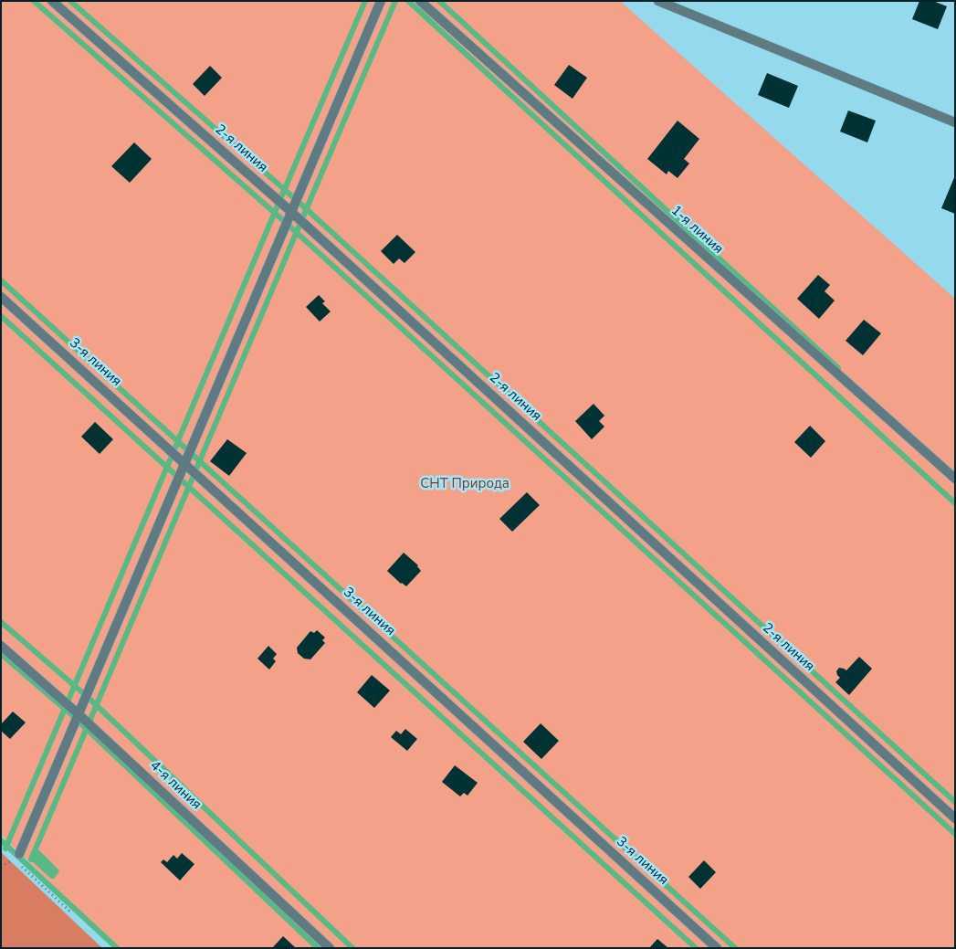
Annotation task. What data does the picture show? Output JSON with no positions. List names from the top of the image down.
{
  "streets": {
    "street": [
      "2-я линия",
      "1-я линия",
      "3-я линия",
      "4-я линия"
    ]
  },
  "parks": ["СНТ Природа"]
}
